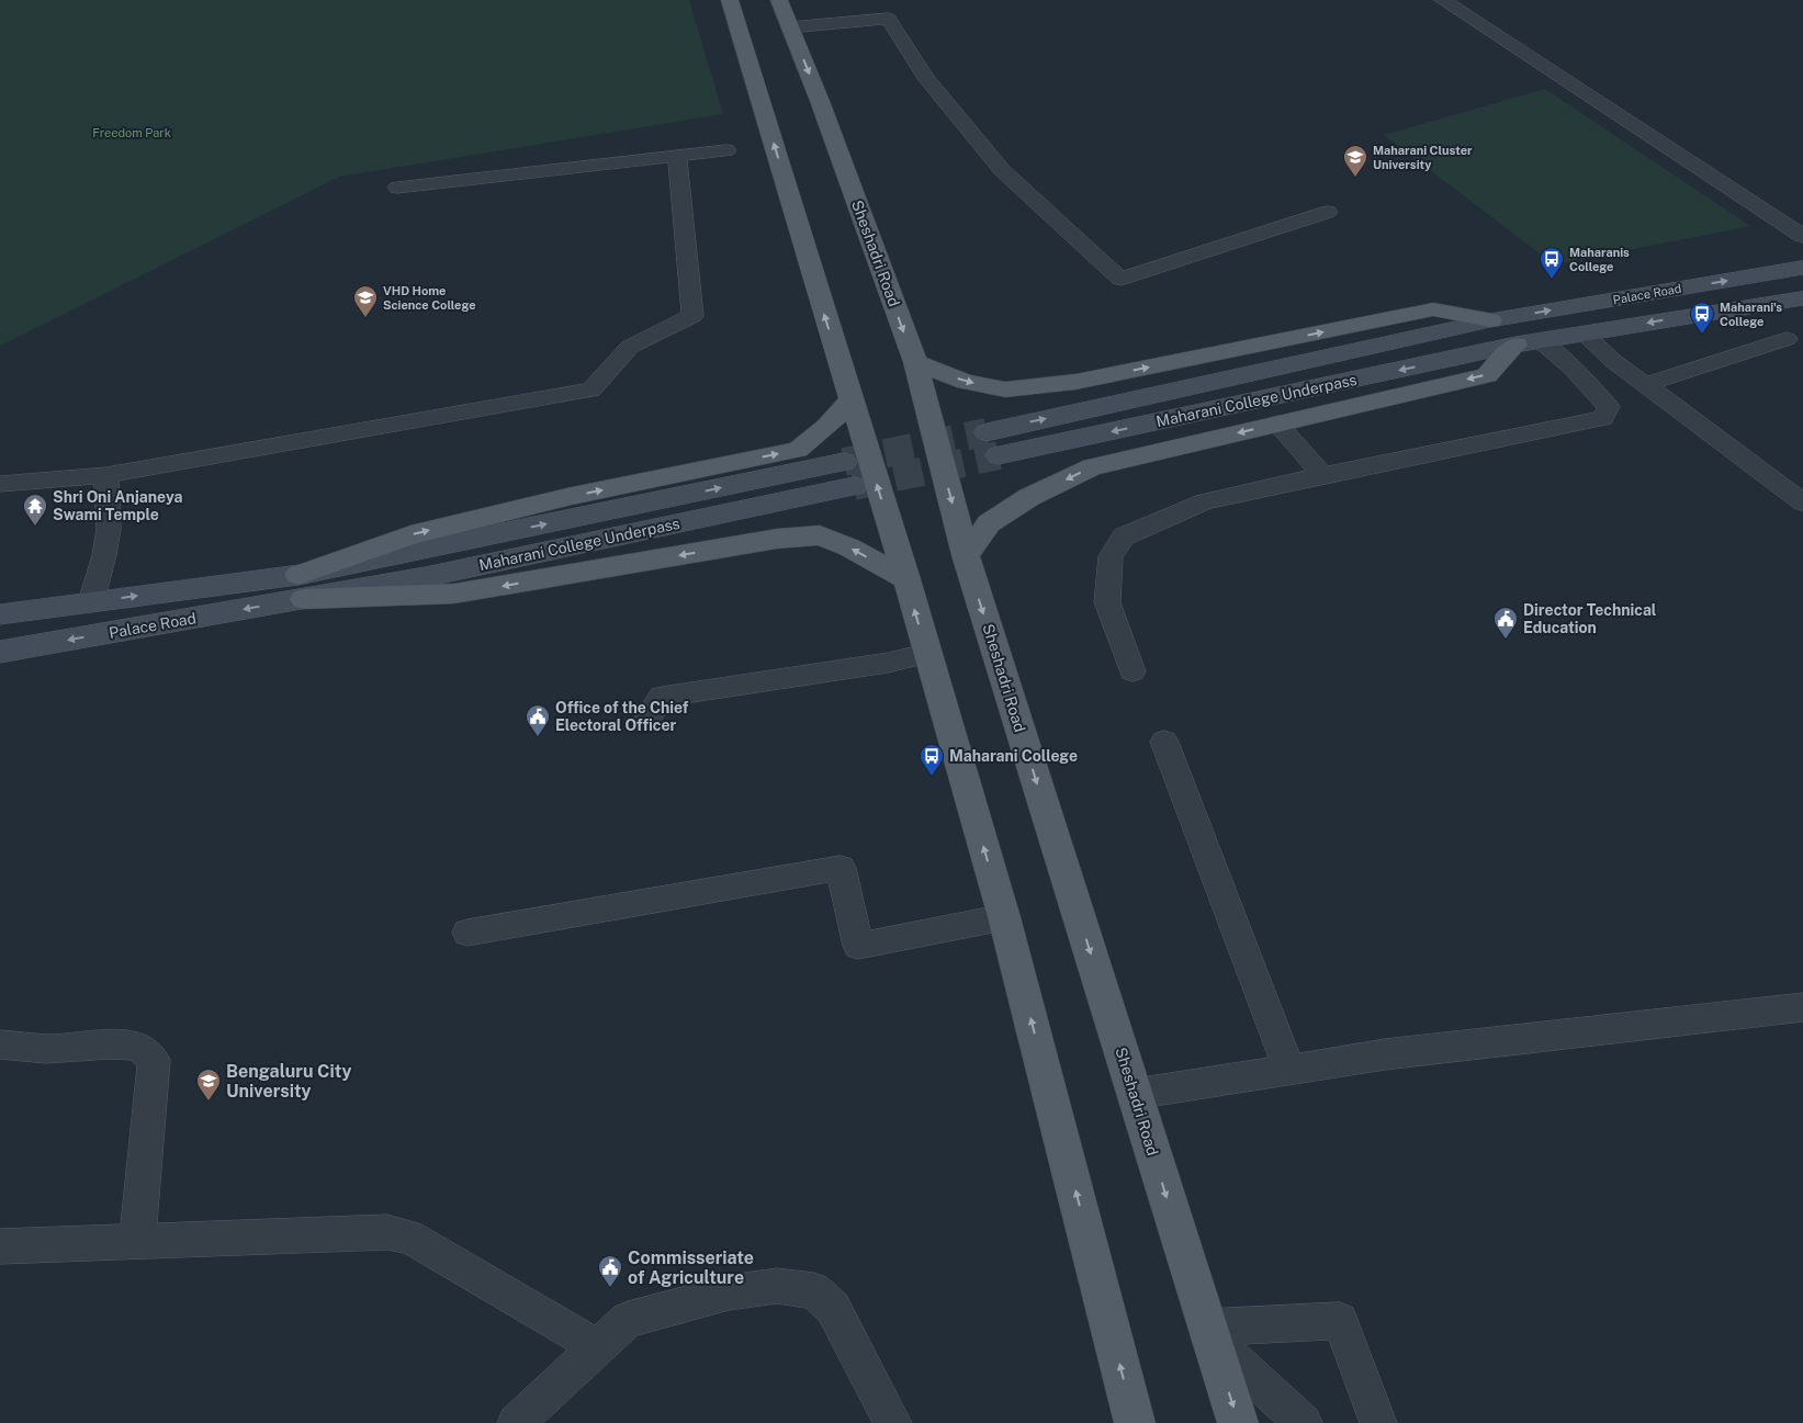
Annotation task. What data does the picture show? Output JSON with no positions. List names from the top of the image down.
{
  "streets": {
    "main road": ["Sheshadri Road", "Palace Road", "Maharani College Underpass"]
  },
  "crossings": [
    ["Palace Road", "Maharani College Underpass"]
  ],
  "parks": ["Freedom Park"],
  "places": {
    "school or university": ["Maharani Cluster University", "VHD Home Science College", "Bengaluru City University"],
    "bus stop": ["Maharanis College", "Maharani's College", "Maharani College"],
    "temple": ["Shri Oni Anjaneya Swami Temple"],
    "public building": ["Director Technical Education", "Office of the Chief Electoral Officer", "Commisseriate of Agriculture"]
  }
}
